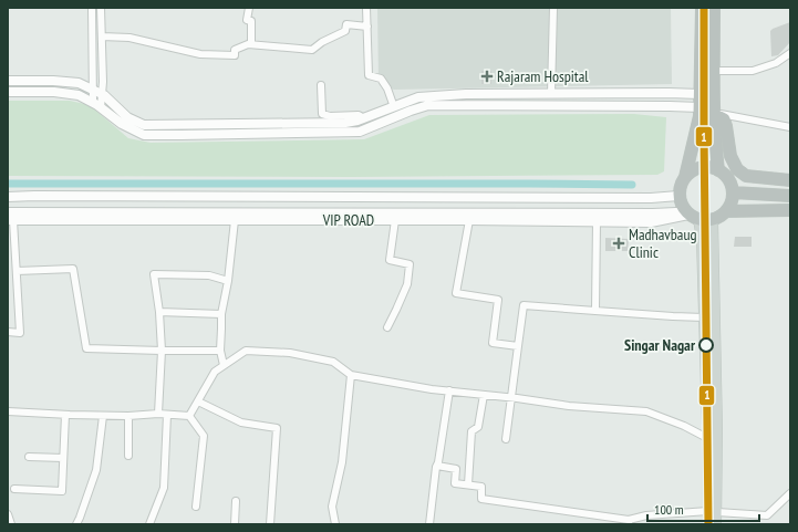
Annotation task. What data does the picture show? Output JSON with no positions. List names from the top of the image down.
{
  "streets": {
    "street": ["VIP ROAD"]
  },
  "places": {
    "health": ["Rajaram Hospital", "Madhavbaug Clinic"],
    "other": ["Singar Nagar"]
  },
  "lines": ["transit line 1"],
  "scale_bar": "100 m"
}
